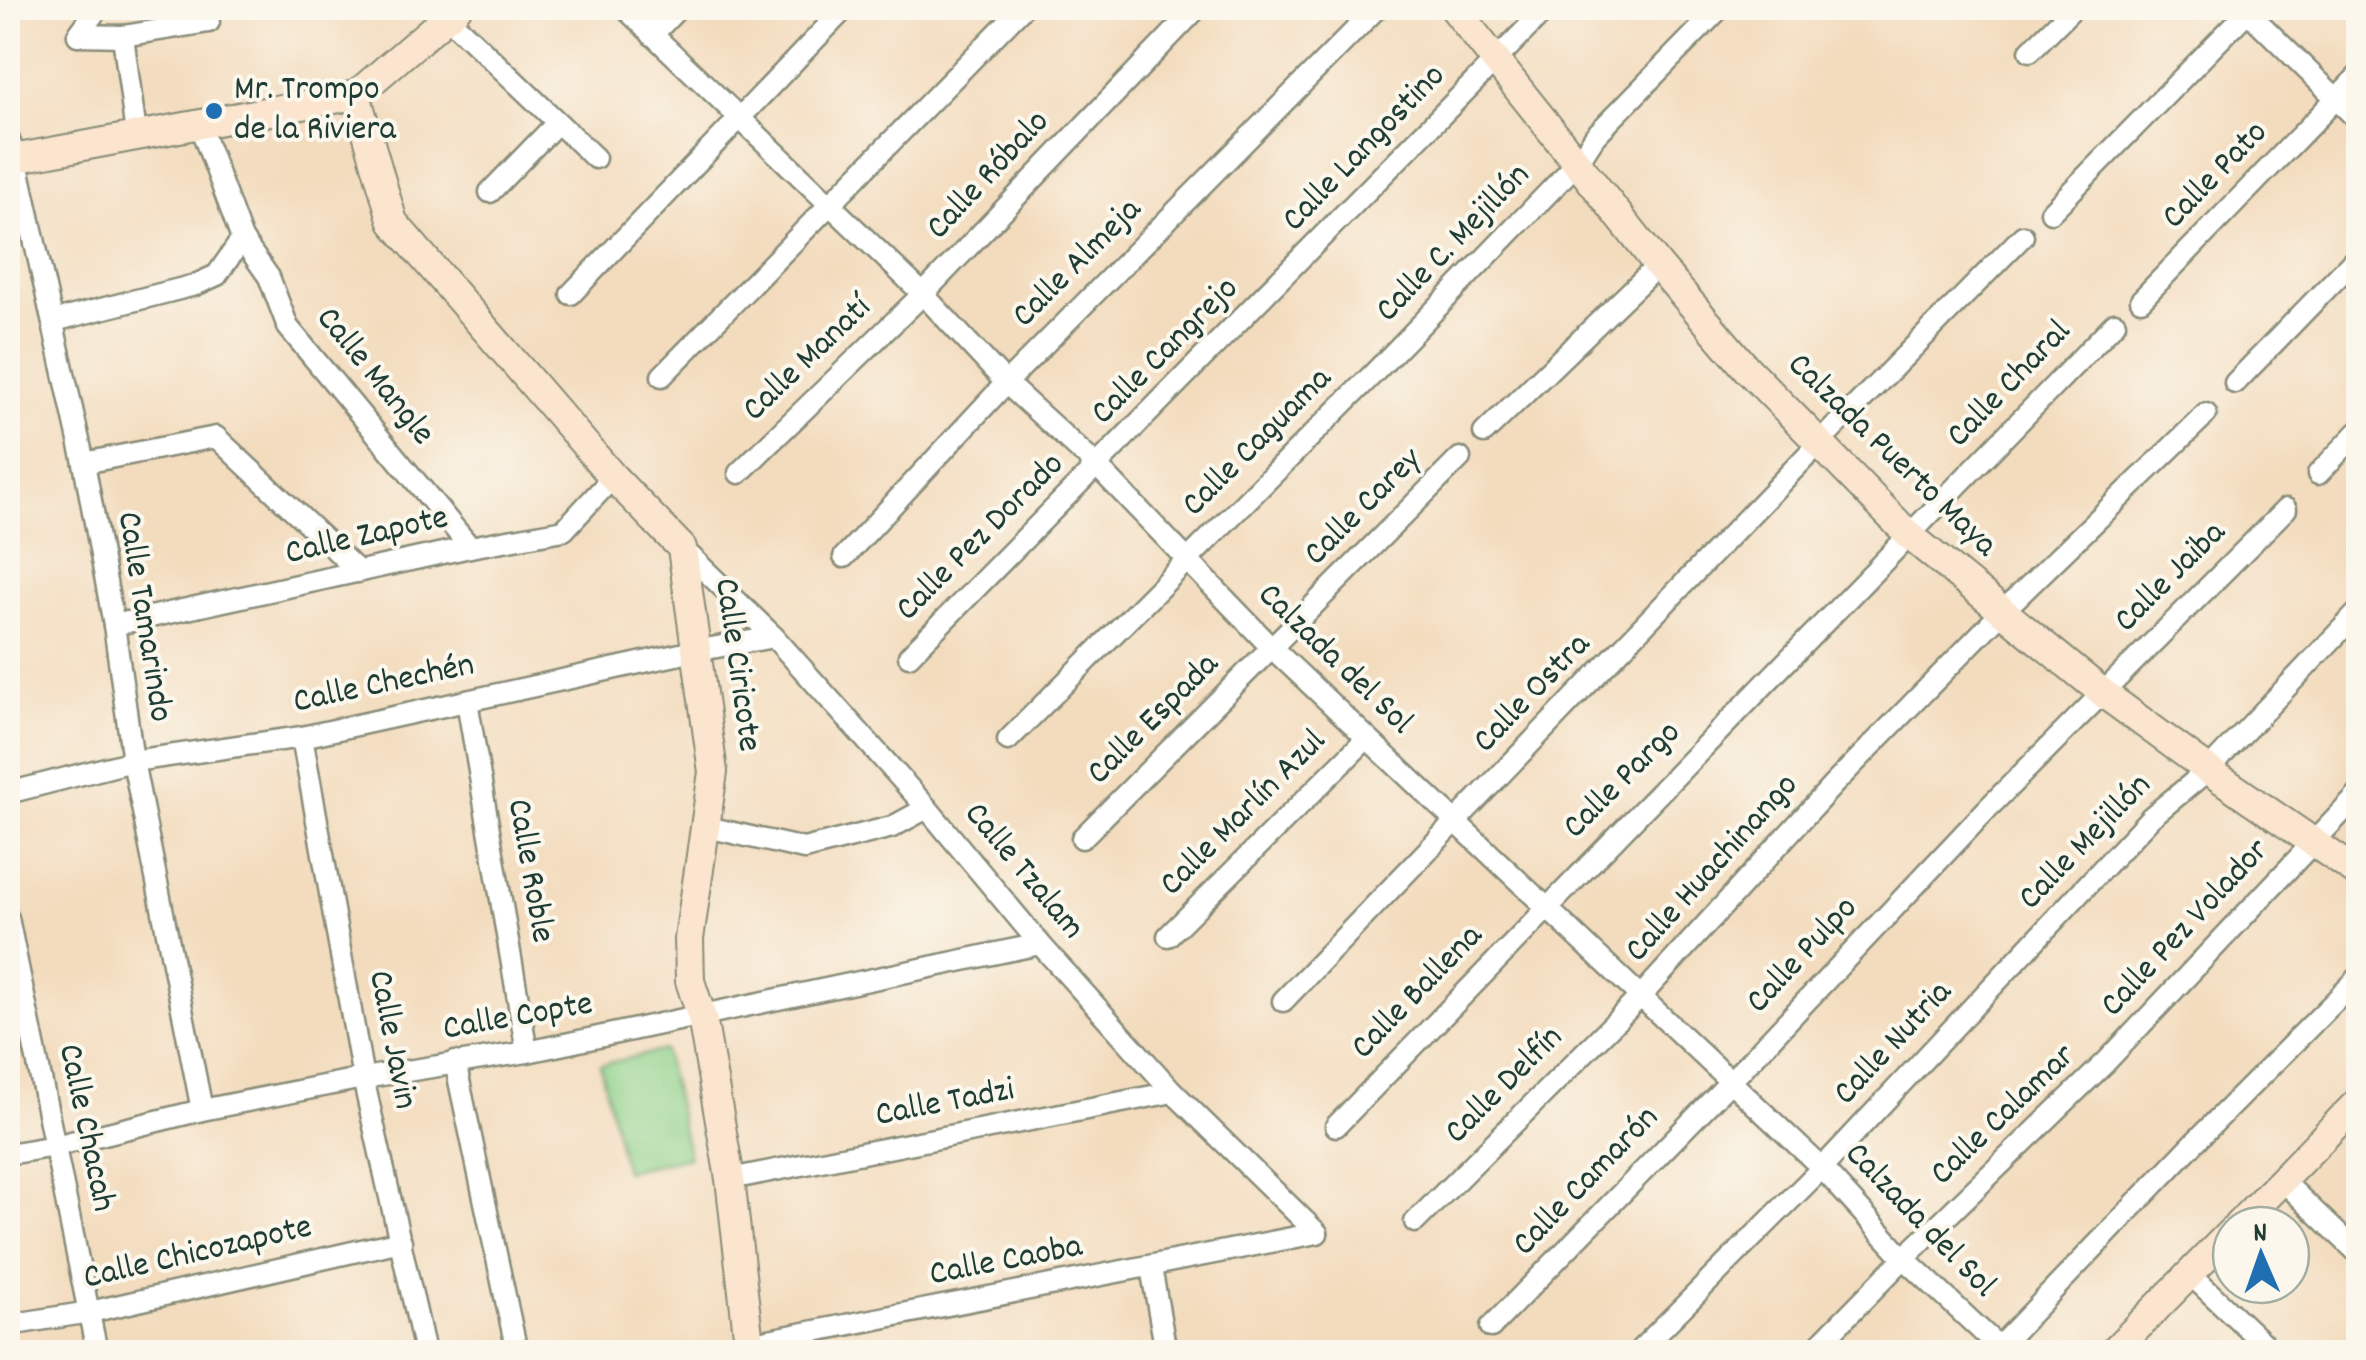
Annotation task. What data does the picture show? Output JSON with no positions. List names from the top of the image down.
{
  "streets": {
    "street": [
      "Calle Langostino",
      "Calle Róbalo",
      "Calle Pato",
      "Calle C. Mejillón",
      "Calle Almeja",
      "Calle Cangrejo",
      "Calle Manatí",
      "Calle Mangle",
      "Calle Charal",
      "Calle Caguama",
      "Calzada Puerto Maya",
      "Calle Carey",
      "Calle Zapote",
      "Calle Pez Dorado",
      "Calle Jaiba",
      "Calle Tamarindo",
      "Calzada del Sol",
      "Calle Ciricote",
      "Calle Chechén",
      "Calle Ostra",
      "Calle Espada",
      "Calle Pargo",
      "Calle Marlín Azul",
      "Calle Mejillón",
      "Calle Huachinango",
      "Calle Roble",
      "Calle Tzalam",
      "Calle Pez Volador",
      "Calle Pulpo",
      "Calle Ballena",
      "Calle Copte",
      "Calle Javin",
      "Calle Nutria",
      "Calle Delfín",
      "Calle Tadzi",
      "Calle Calamar",
      "Calle Chacah",
      "Calle Camarón",
      "Calle Chicozapote",
      "Calle Caoba"
    ]
  },
  "crossings": [
    ["Calle Langostino", "Calle Cangrejo"],
    ["Calle Langostino", "Calzada Puerto Maya"],
    ["Calle Róbalo", "Calle Manatí"],
    ["Calle Róbalo", "Calzada del Sol"],
    ["Calle C. Mejillón", "Calle Caguama"],
    ["Calle C. Mejillón", "Calzada Puerto Maya"],
    ["Calle Almeja", "Calzada del Sol"],
    ["Calle Cangrejo", "Calle Pez Dorado"],
    ["Calle Cangrejo", "Calzada del Sol"],
    ["Calle Manatí", "Calzada del Sol"],
    ["Calle Mangle", "Calle Zapote"],
    ["Calle Charal", "Calzada Puerto Maya"],
    ["Calle Charal", "Calle Pargo"],
    ["Calle Caguama", "Calzada del Sol"],
    ["Calzada Puerto Maya", "Calle Jaiba"],
    ["Calzada Puerto Maya", "Calle Ostra"],
    ["Calzada Puerto Maya", "Calle Mejillón"],
    ["Calzada Puerto Maya", "Calle Huachinango"],
    ["Calzada Puerto Maya", "Calle Pez Volador"],
    ["Calle Carey", "Calzada del Sol"],
    ["Calle Carey", "Calle Espada"],
    ["Calle Zapote", "Calle Tamarindo"],
    ["Calle Zapote", "Calle Ciricote"],
    ["Calle Pez Dorado", "Calzada del Sol"],
    ["Calle Jaiba", "Calle Pulpo"],
    ["Calle Tamarindo", "Calle Chechén"],
    ["Calle Tamarindo", "Calle Copte"],
    ["Calzada del Sol", "Calle Ostra"],
    ["Calzada del Sol", "Calle Espada"],
    ["Calzada del Sol", "Calle Pargo"],
    ["Calzada del Sol", "Calle Marlín Azul"],
    ["Calzada del Sol", "Calle Huachinango"],
    ["Calzada del Sol", "Calle Pulpo"],
    ["Calzada del Sol", "Calle Ballena"],
    ["Calzada del Sol", "Calle Nutria"],
    ["Calzada del Sol", "Calle Delfín"],
    ["Calzada del Sol", "Calle Calamar"],
    ["Calzada del Sol", "Calle Camarón"],
    ["Calle Ciricote", "Calle Chechén"],
    ["Calle Ciricote", "Calle Tzalam"],
    ["Calle Ciricote", "Calle Copte"],
    ["Calle Ciricote", "Calle Tadzi"],
    ["Calle Ciricote", "Calle Caoba"],
    ["Calle Chechén", "Calle Roble"],
    ["Calle Chechén", "Calle Tzalam"],
    ["Calle Chechén", "Calle Javin"],
    ["Calle Pargo", "Calle Ballena"],
    ["Calle Mejillón", "Calle Nutria"],
    ["Calle Huachinango", "Calle Delfín"],
    ["Calle Roble", "Calle Copte"],
    ["Calle Tzalam", "Calle Copte"],
    ["Calle Tzalam", "Calle Tadzi"],
    ["Calle Tzalam", "Calle Caoba"],
    ["Calle Pez Volador", "Calle Calamar"],
    ["Calle Pulpo", "Calle Camarón"],
    ["Calle Copte", "Calle Javin"],
    ["Calle Copte", "Calle Chacah"],
    ["Calle Javin", "Calle Chicozapote"],
    ["Calle Chacah", "Calle Chicozapote"]
  ],
  "places": ["Mr. Trompo de la Riviera"],
  "north": "top"
}
